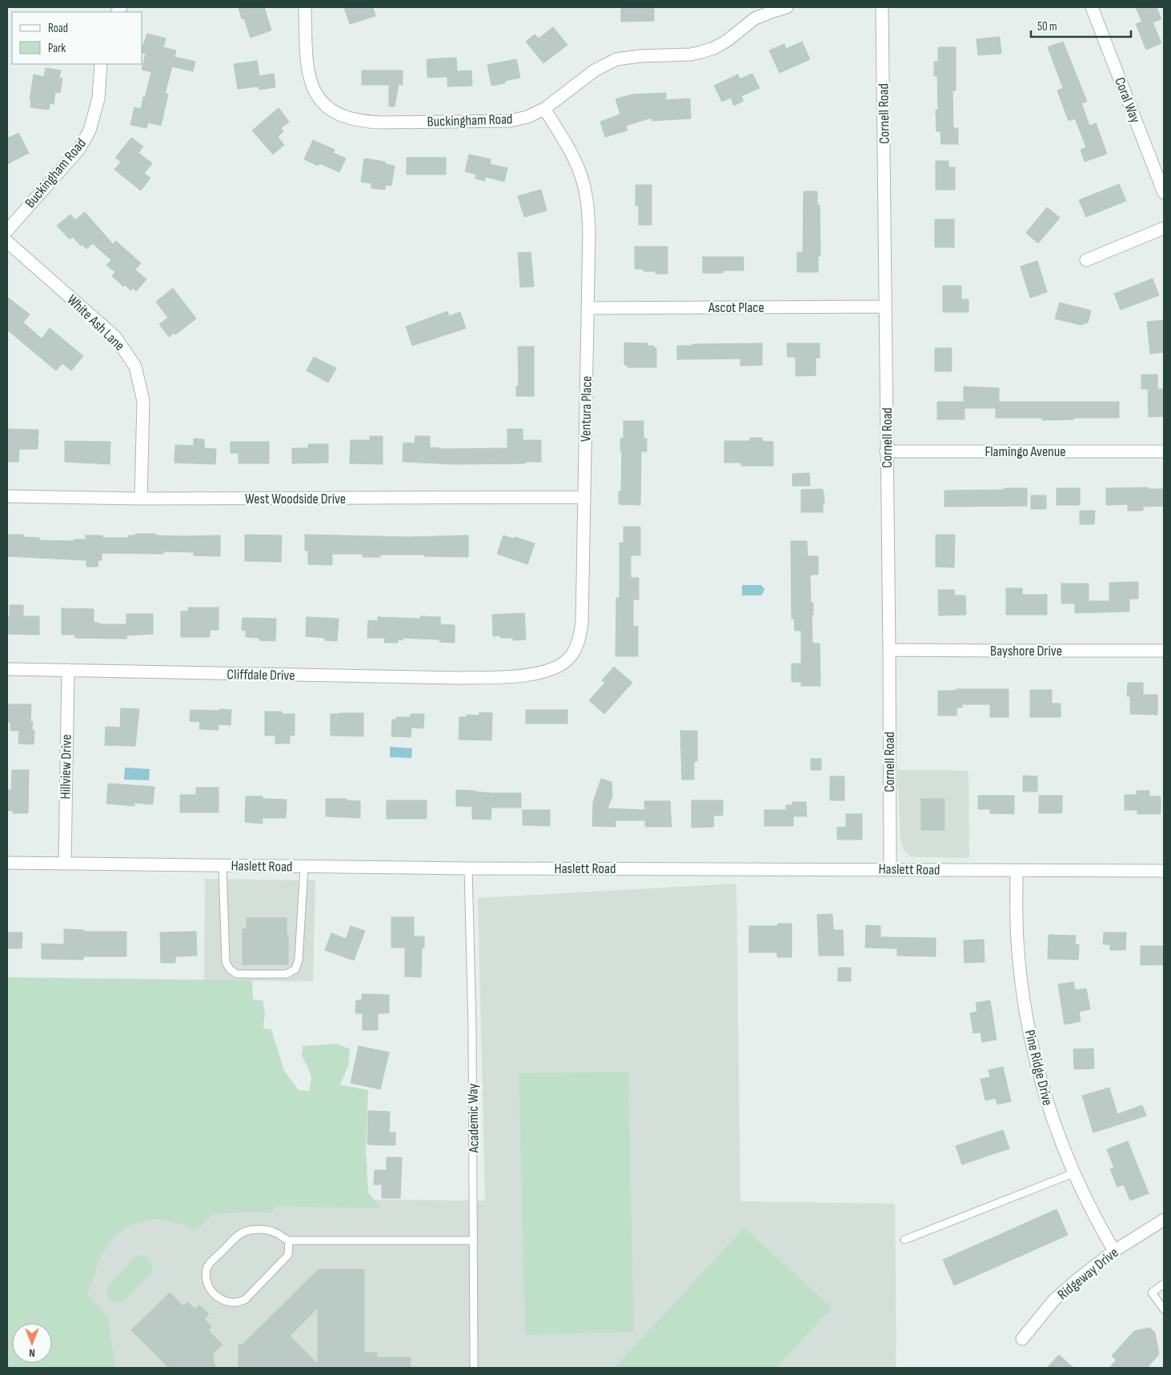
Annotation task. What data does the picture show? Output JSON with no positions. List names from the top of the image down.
{
  "streets": {
    "street": [
      "Coral Way",
      "Cornell Road",
      "Buckingham Road",
      "Ascot Place",
      "White Ash Lane",
      "Ventura Place",
      "Flamingo Avenue",
      "West Woodside Drive",
      "Bayshore Drive",
      "Cliffdale Drive",
      "Hillview Drive",
      "Haslett Road",
      "Pine Ridge Drive",
      "Ridgeway Drive"
    ],
    "lane": ["Academic Way"]
  },
  "crossings": [
    ["Cornell Road", "Ascot Place"],
    ["Cornell Road", "Flamingo Avenue"],
    ["Cornell Road", "Bayshore Drive"],
    ["Cornell Road", "Haslett Road"],
    ["Buckingham Road", "Ventura Place"],
    ["Ascot Place", "Ventura Place"],
    ["White Ash Lane", "West Woodside Drive"],
    ["Ventura Place", "West Woodside Drive"],
    ["Ventura Place", "Cliffdale Drive"],
    ["Cliffdale Drive", "Hillview Drive"],
    ["Hillview Drive", "Haslett Road"],
    ["Haslett Road", "Pine Ridge Drive"],
    ["Haslett Road", "Academic Way"],
    ["Pine Ridge Drive", "Ridgeway Drive"]
  ],
  "legend": ["Road", "Park"],
  "scale_bar": "50 m",
  "north": "bottom"
}
